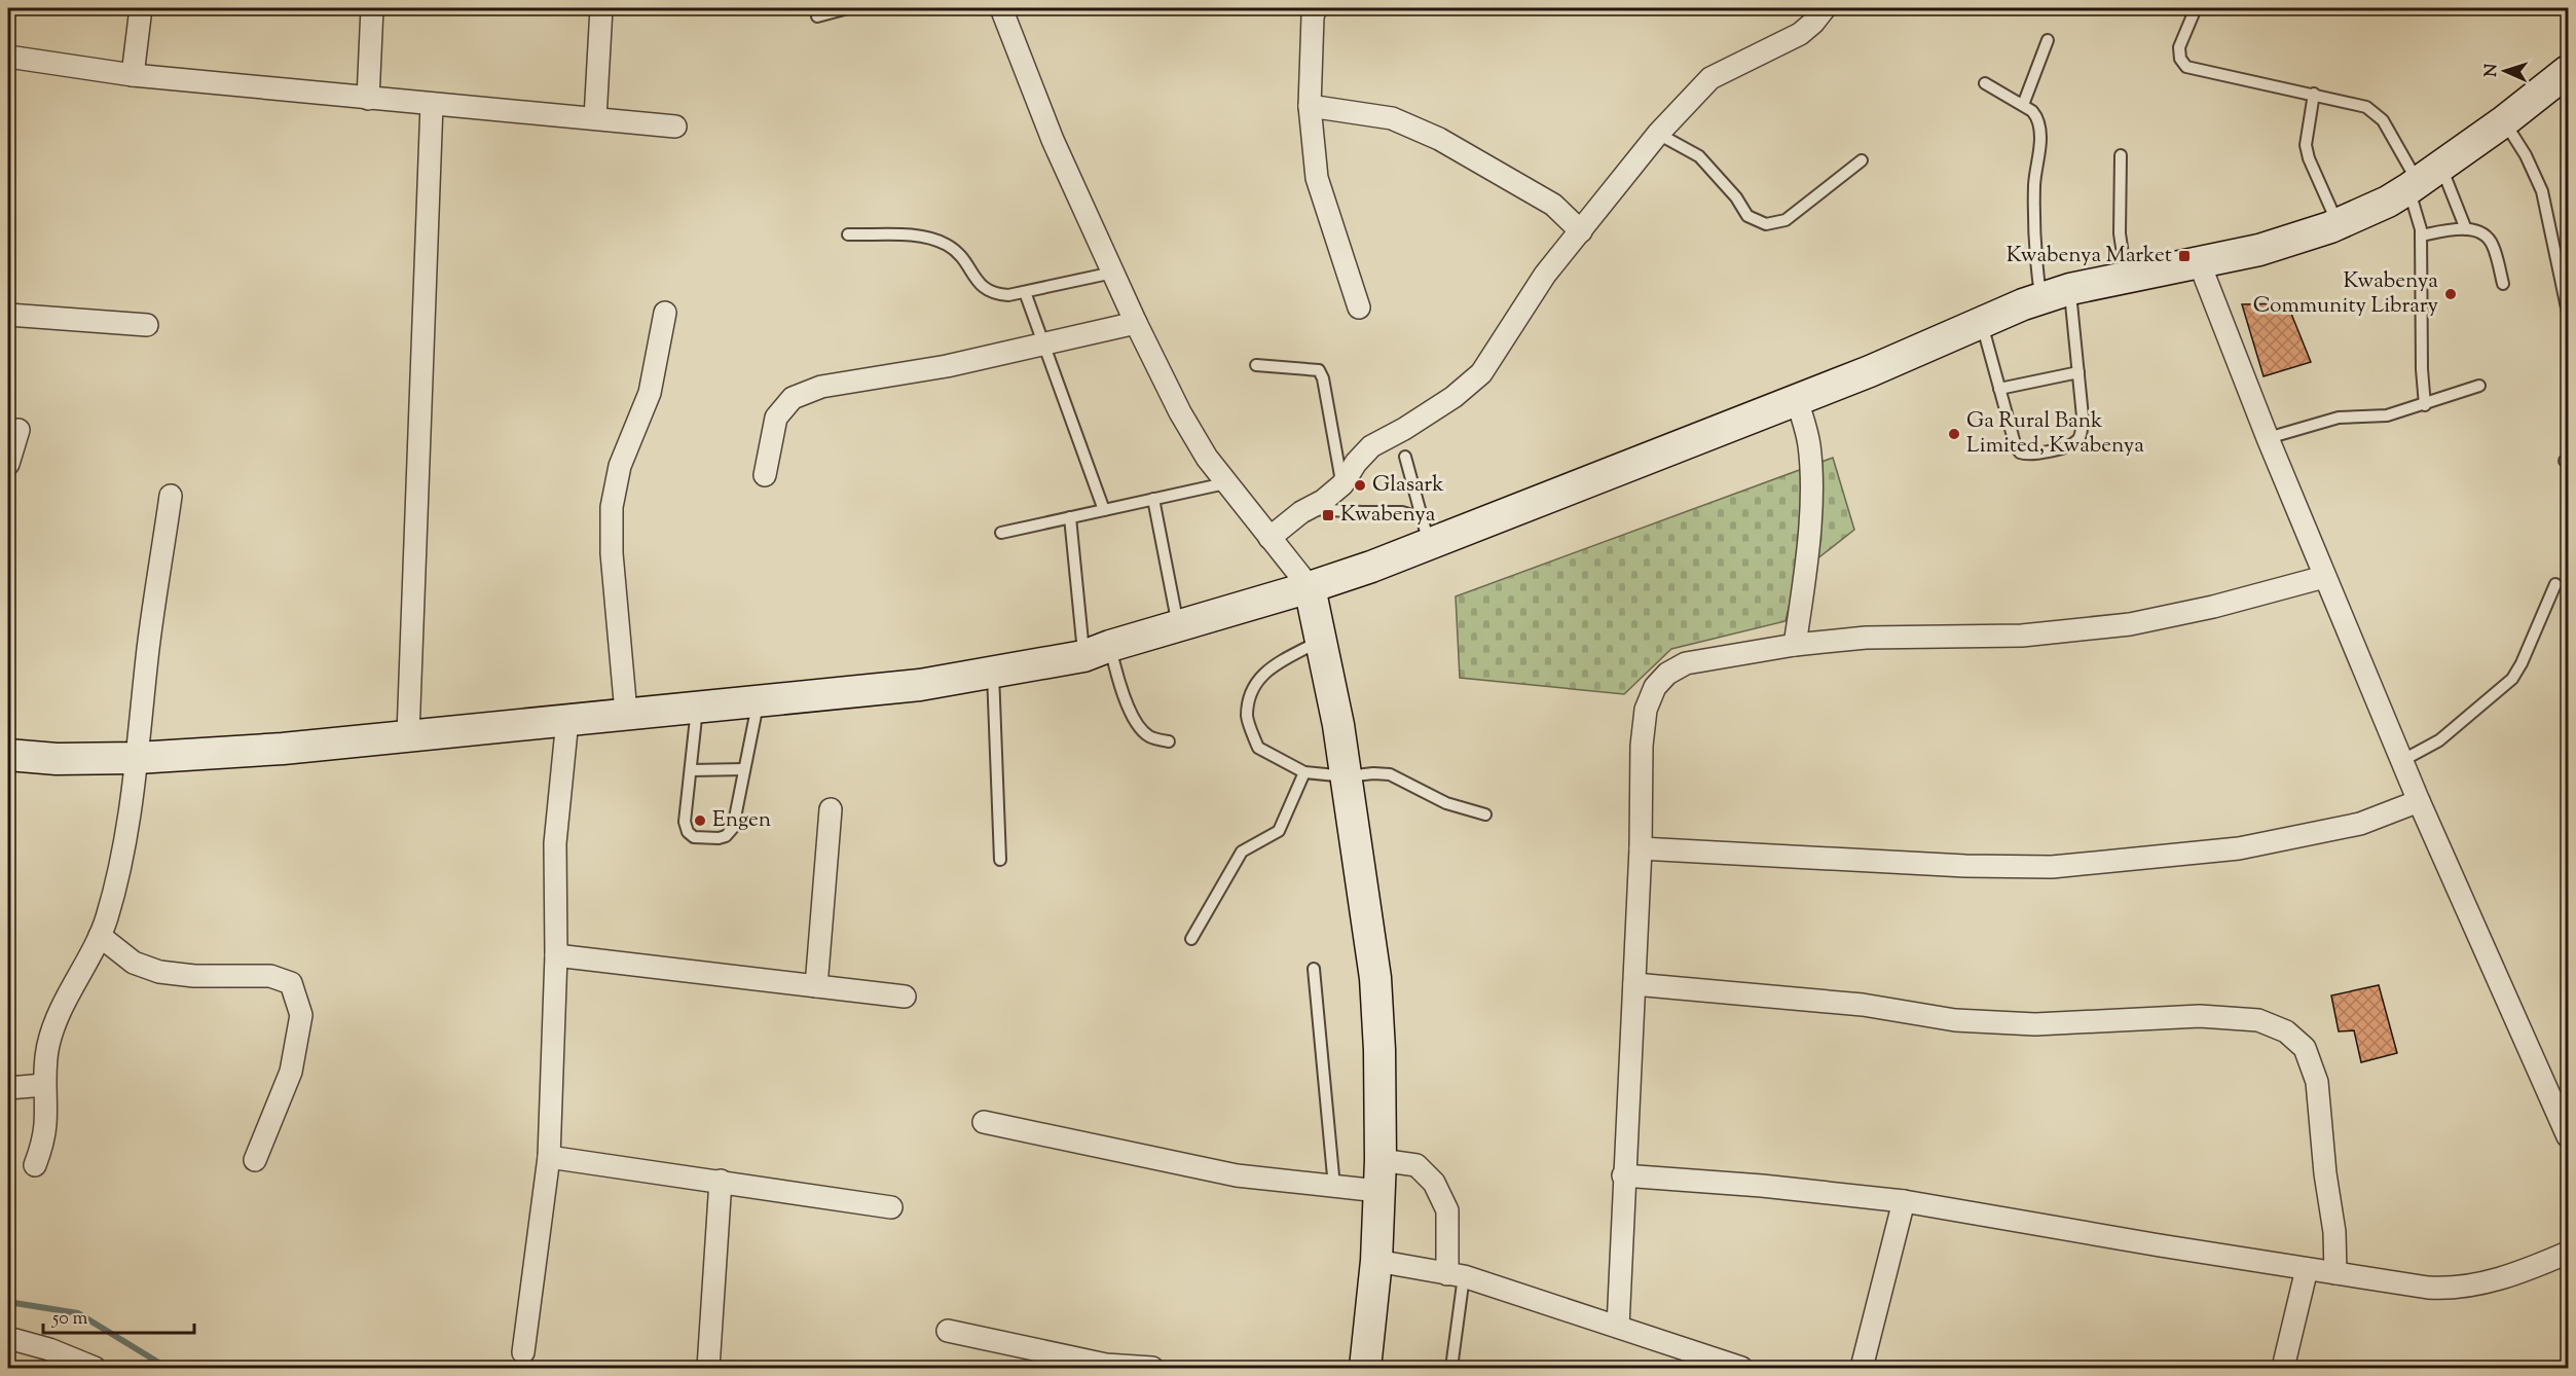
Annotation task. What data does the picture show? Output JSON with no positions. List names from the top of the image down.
{
  "places": {
    "transit": ["Kwabenya Market", "Kwabenya"],
    "other": [
      "Kwabenya Community Library",
      "Ga Rural Bank Limited, Kwabenya",
      "Glasark",
      "Engen"
    ]
  },
  "scale_bar": "50 m",
  "north": "left"
}
